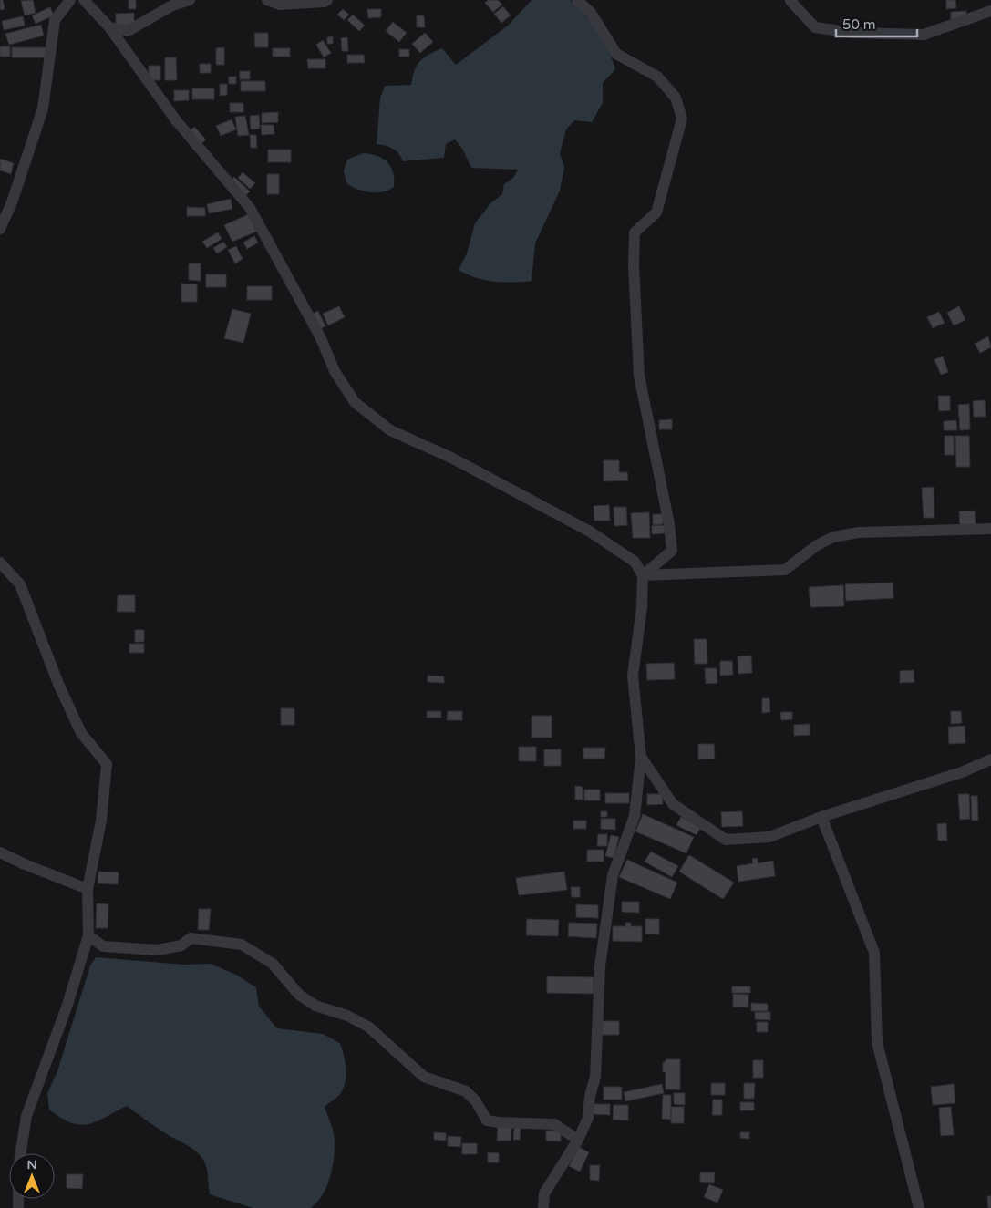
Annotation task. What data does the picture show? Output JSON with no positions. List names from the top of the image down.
{
  "scale_bar": "50 m",
  "north": "top"
}
